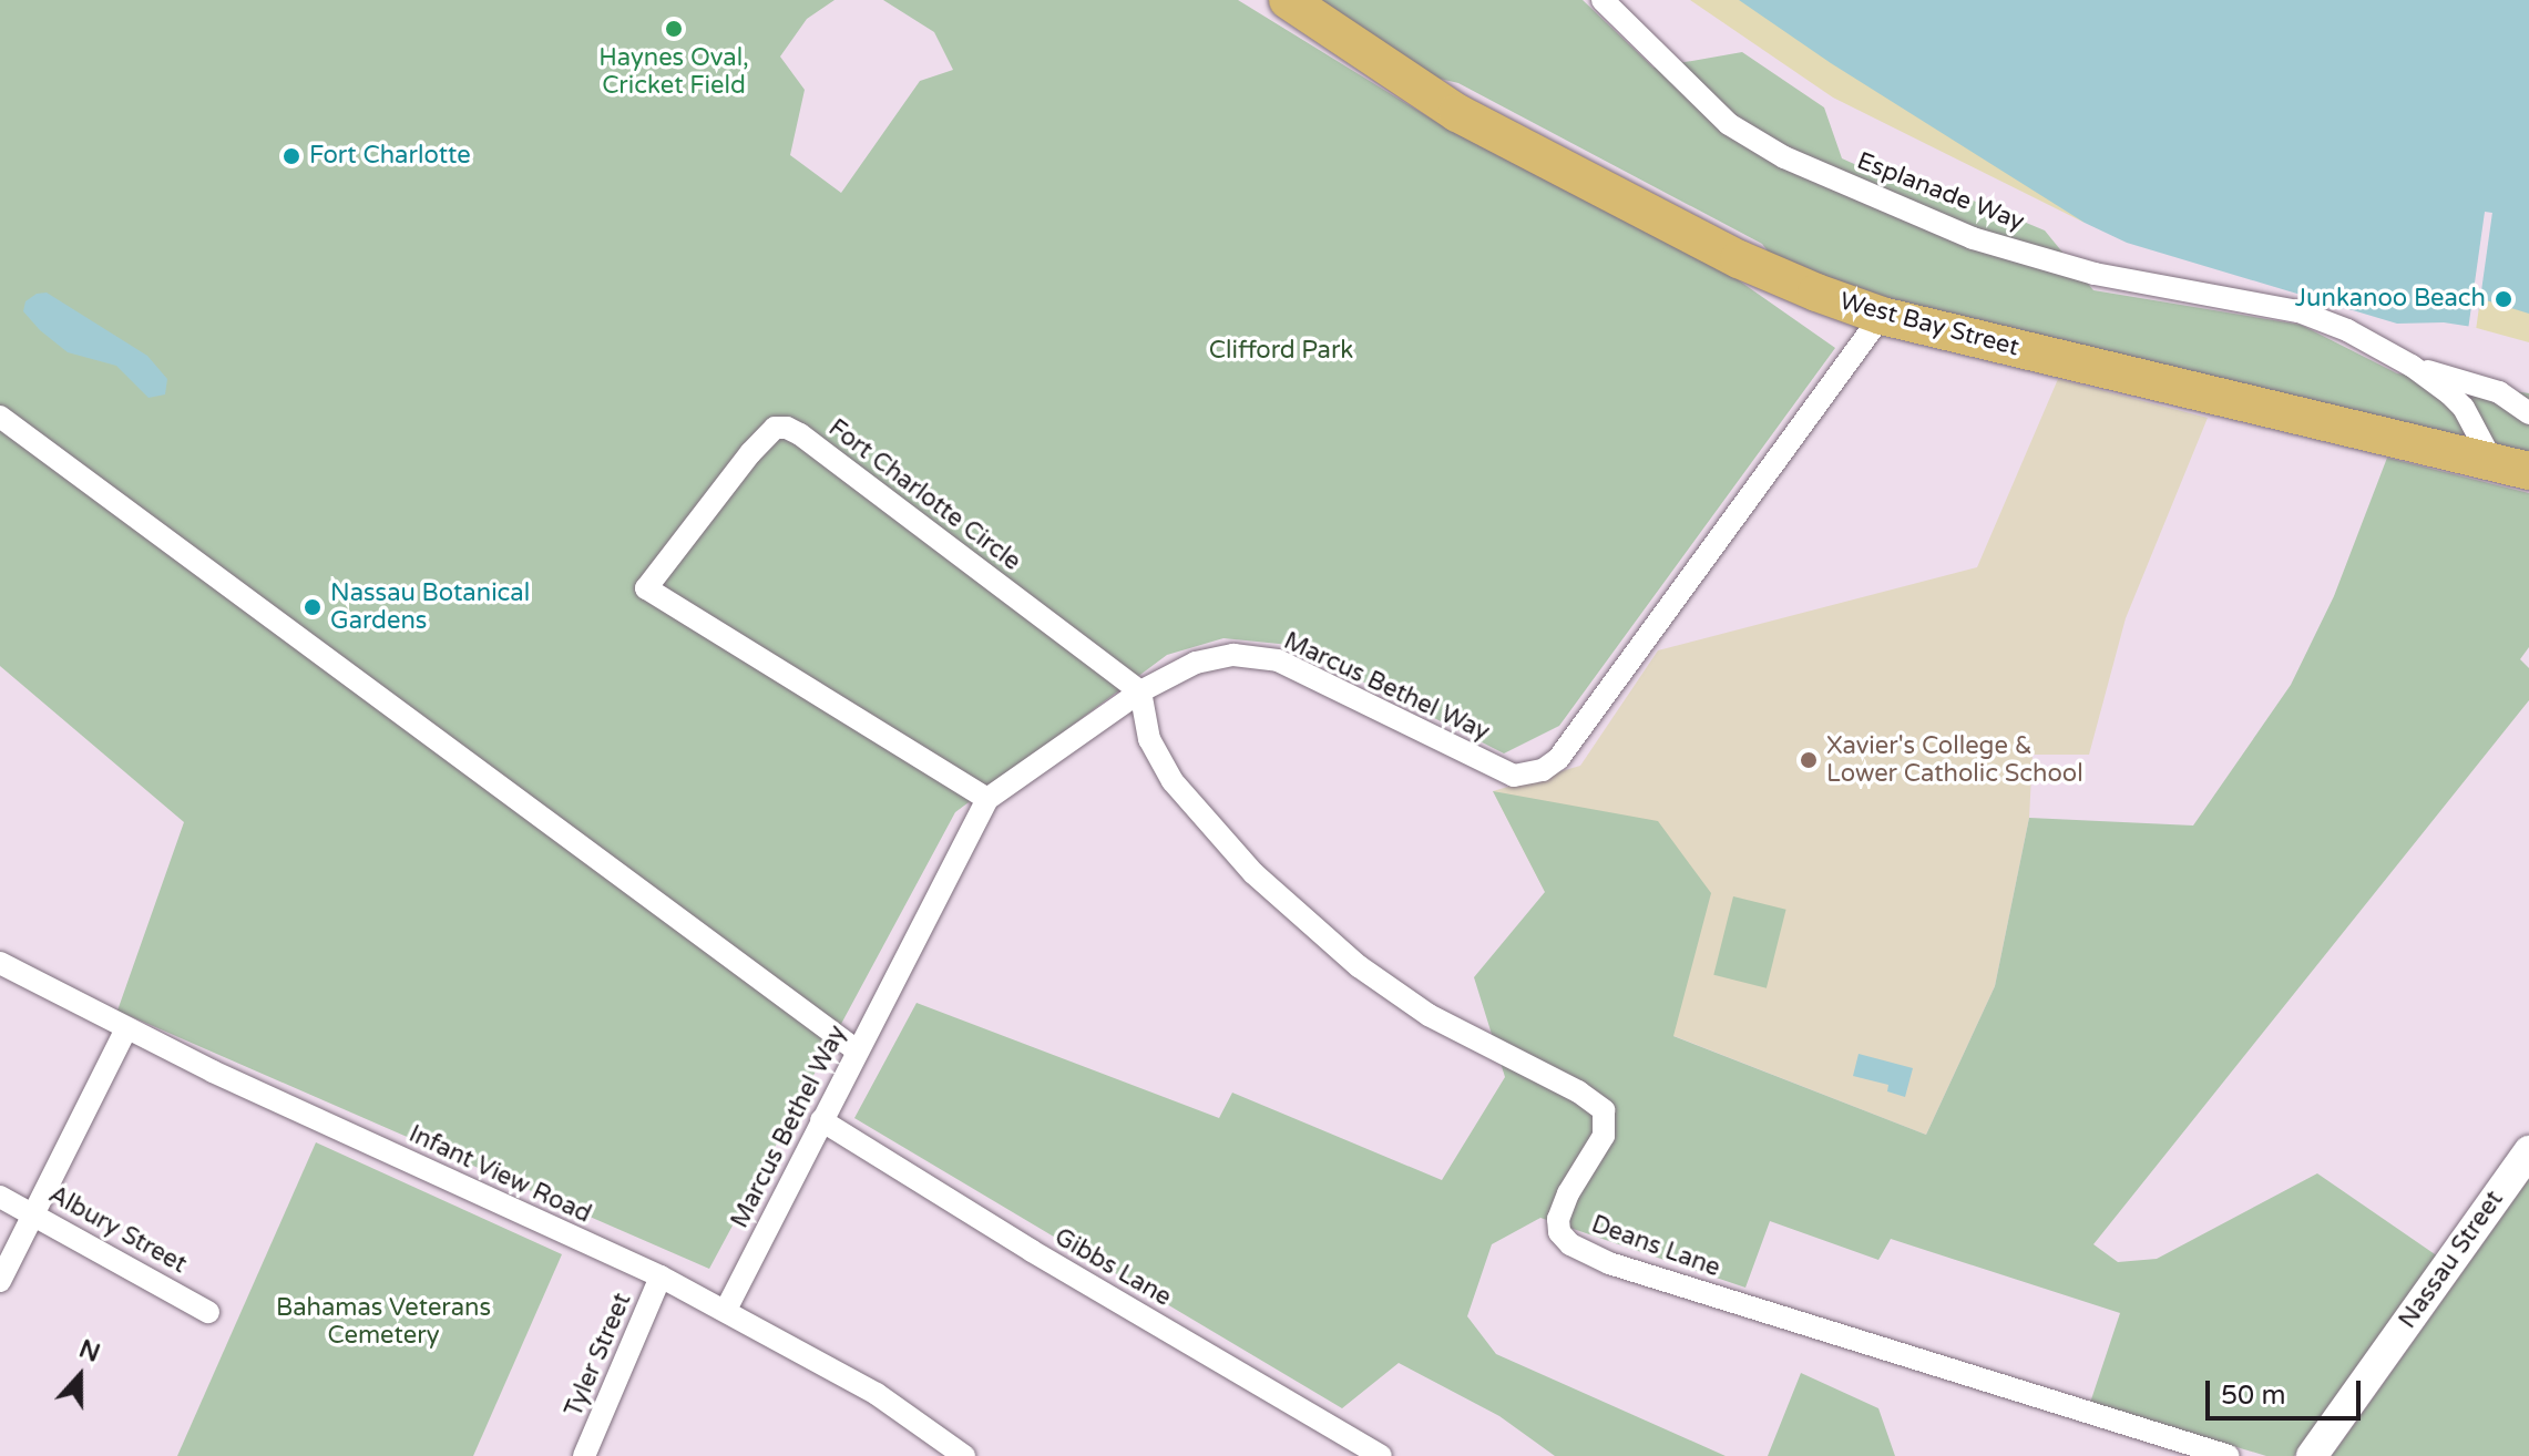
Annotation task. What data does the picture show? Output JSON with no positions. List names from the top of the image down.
{
  "streets": {
    "highway": ["West Bay Street"],
    "main road": ["Nassau Street"],
    "street": [
      "Esplanade Way",
      "Fort Charlotte Circle",
      "Marcus Bethel Way",
      "Infant View Road",
      "Albury Street",
      "Deans Lane",
      "Gibbs Lane",
      "Tyler Street"
    ]
  },
  "crossings": [
    ["Esplanade Way", "West Bay Street"],
    ["West Bay Street", "Marcus Bethel Way"],
    ["Fort Charlotte Circle", "Marcus Bethel Way"],
    ["Fort Charlotte Circle", "Deans Lane"],
    ["Marcus Bethel Way", "Infant View Road"],
    ["Marcus Bethel Way", "Deans Lane"],
    ["Marcus Bethel Way", "Gibbs Lane"],
    ["Infant View Road", "Tyler Street"]
  ],
  "parks": ["Clifford Park", "Bahamas Veterans Cemetery"],
  "places": [
    "Haynes Oval, Cricket Field",
    "Fort Charlotte",
    "Junkanoo Beach",
    "Nassau Botanical Gardens",
    "Xavier's College & Lower Catholic School"
  ],
  "scale_bar": "50 m",
  "north": "top"
}
